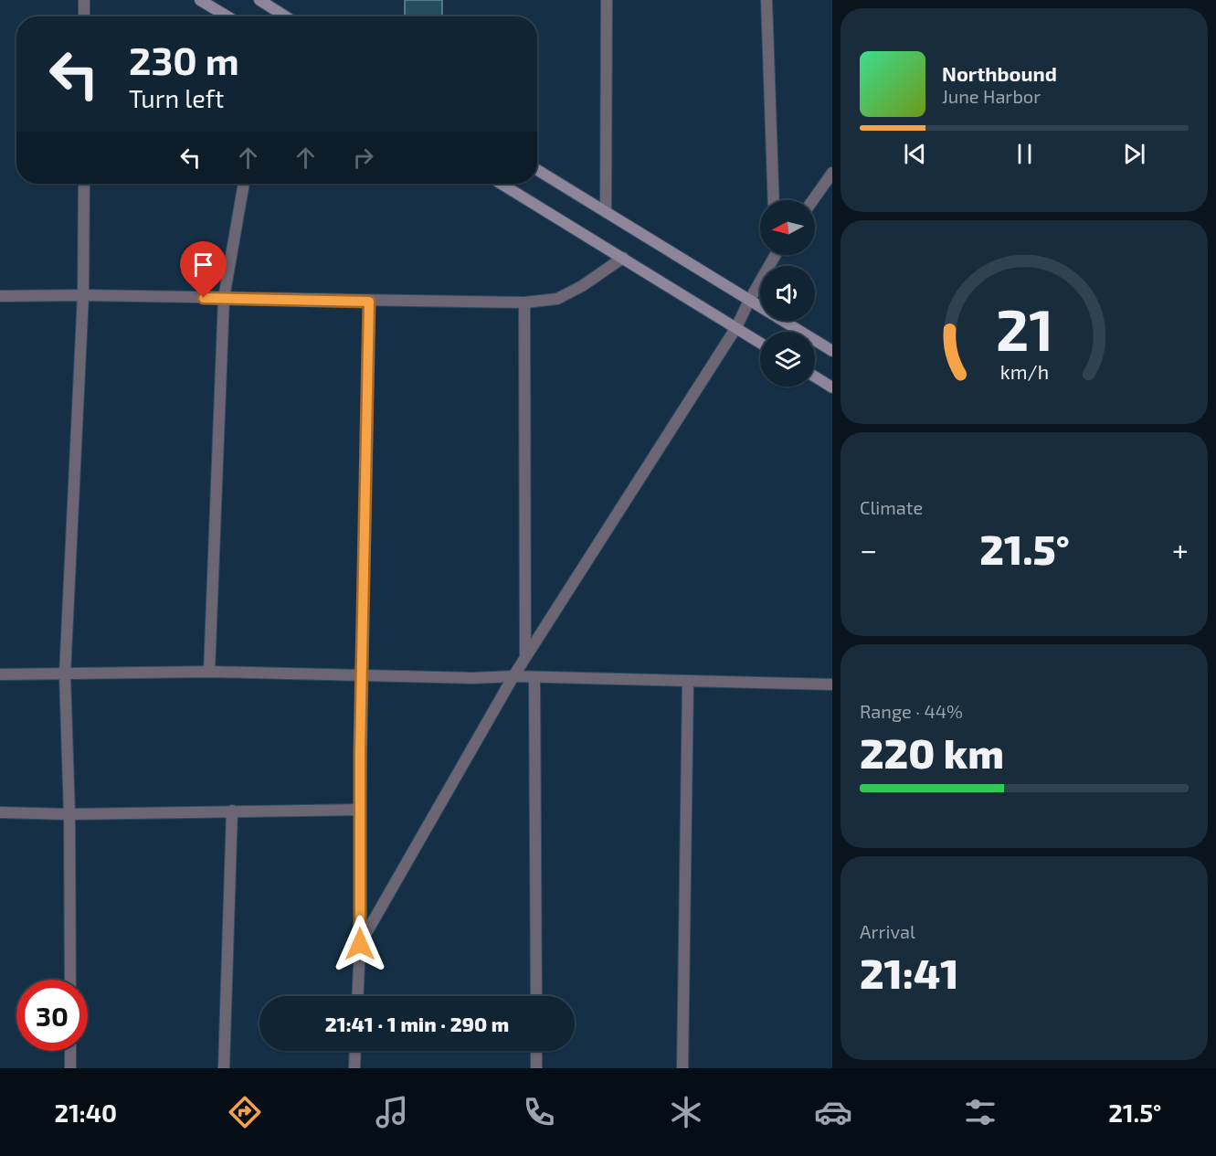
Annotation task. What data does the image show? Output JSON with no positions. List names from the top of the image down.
{
  "north": "left",
  "page": {
    "turn": ["230 m", "Turn left"],
    "song": ["Northbound", "June Harbor"],
    "tile": [
      "Climate",
      ["Range · 44%", "220 km"],
      ["Arrival", "21:41"]
    ],
    "heat": ["−", "21.5°", "+"],
    "limit": "30",
    "trip": "21:41 · 1 min · 290 m",
    "tabs": ["21:40", "21.5°"],
    "gauge": ["21", "km/h"]
  }
}
